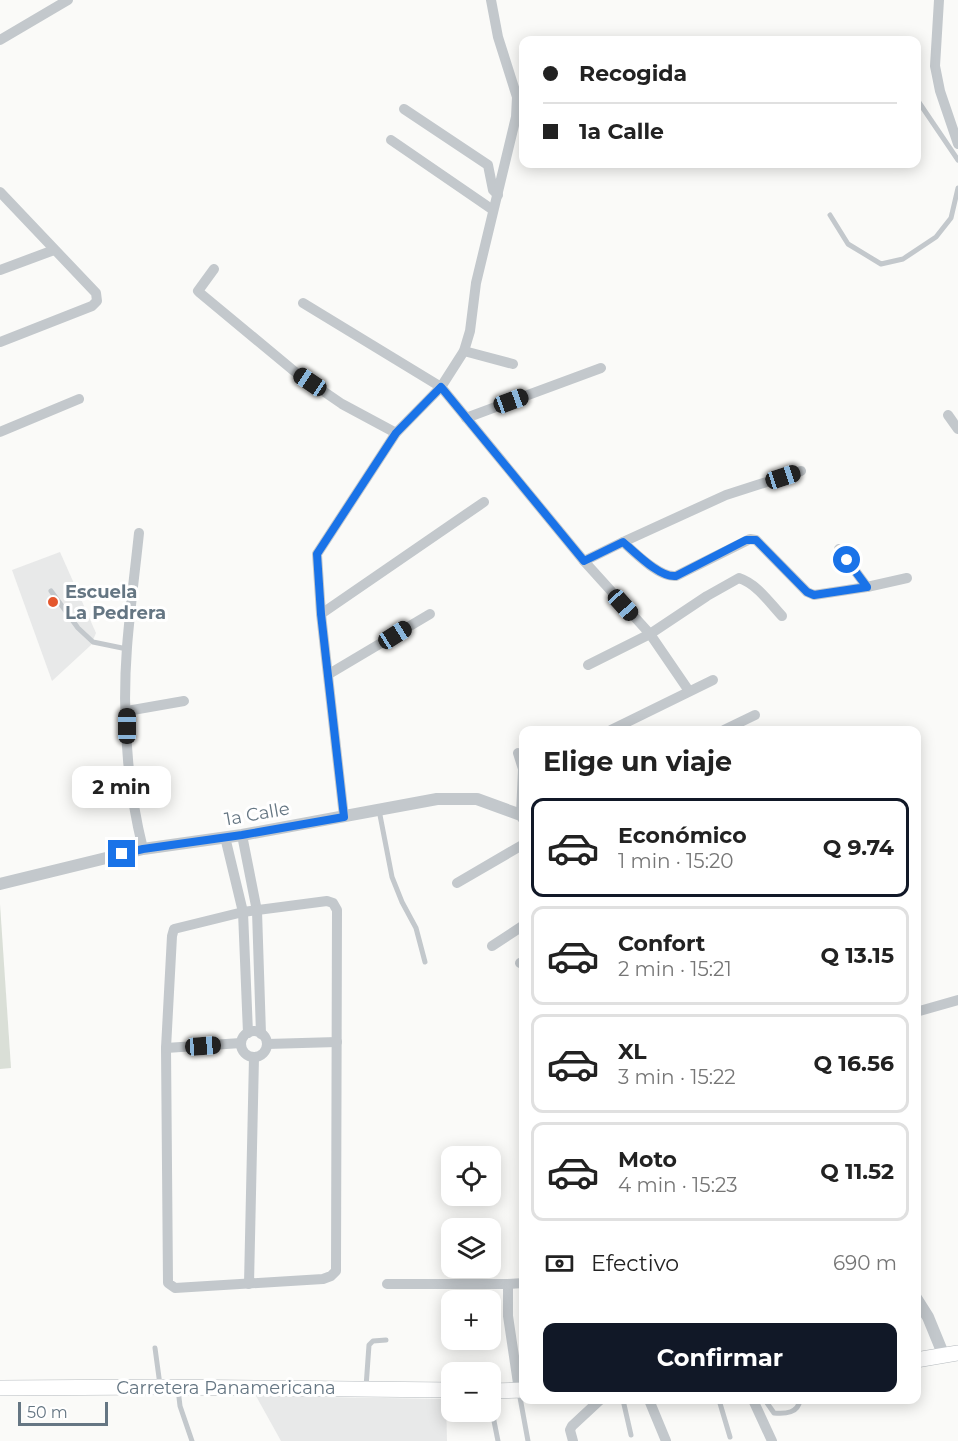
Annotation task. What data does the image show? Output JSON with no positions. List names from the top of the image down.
{
  "streets": {
    "main road": ["Carretera Panamericana"],
    "street": ["1a Calle"]
  },
  "places": ["Escuela La Pedrera"],
  "scale_bar": "50 m",
  "page": {
    "banner": ["Recogida", "1a Calle"],
    "heading": "Elige un viaje",
    "bubble": "2 min",
    "list": [
      {
        "name": "Económico",
        "note": "1 min · 15:20",
        "value": "Q 9.74"
      },
      {
        "name": "Confort",
        "note": "2 min · 15:21",
        "value": "Q 13.15"
      },
      {
        "name": "XL",
        "note": "3 min · 15:22",
        "value": "Q 16.56"
      },
      {
        "name": "Moto",
        "note": "4 min · 15:23",
        "value": "Q 11.52"
      }
    ],
    "map_buttons": ["+", "−"],
    "pay": ["Efectivo", "690 m"],
    "buttons": "Confirmar",
    "scale": "50 m"
  }
}
